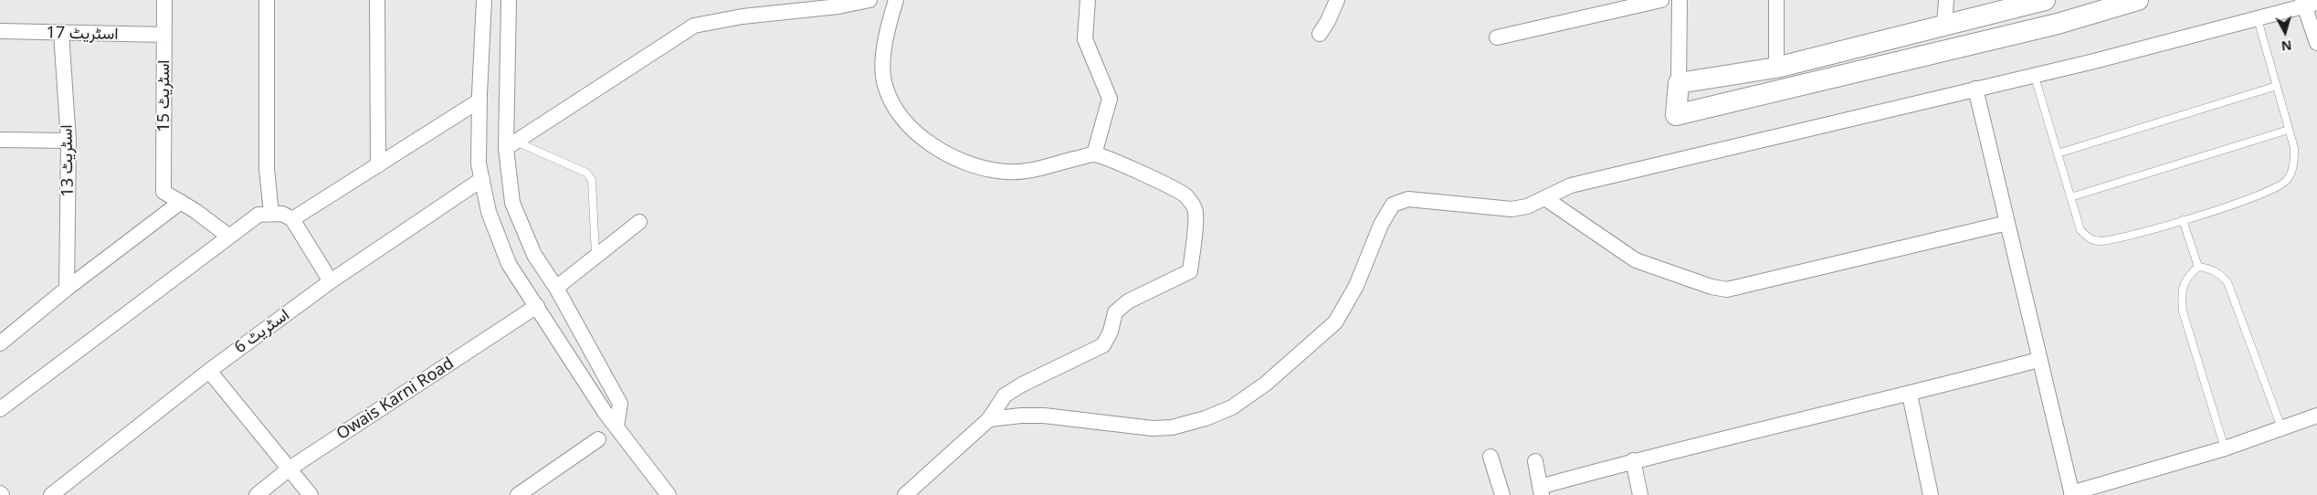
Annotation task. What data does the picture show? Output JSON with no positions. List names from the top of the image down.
{
  "streets": {
    "street": [
      "اسٹریٹ 17",
      "اسٹریٹ 15",
      "اسٹریٹ 13",
      "اسٹریٹ 6",
      "Owais Karni Road"
    ]
  },
  "crossings": [
    ["اسٹریٹ 17", "اسٹریٹ 15"],
    ["اسٹریٹ 17", "اسٹریٹ 13"]
  ],
  "north": "bottom"
}
